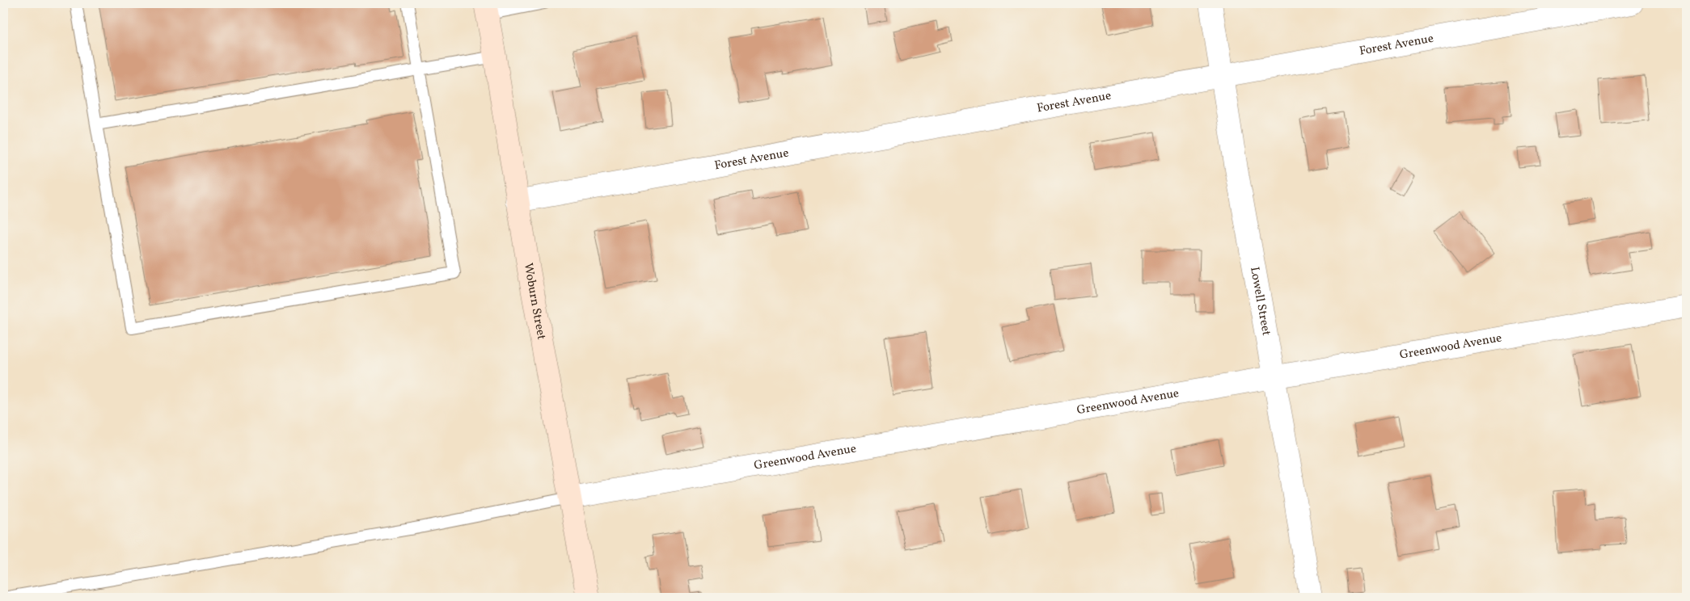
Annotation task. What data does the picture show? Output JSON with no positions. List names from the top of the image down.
{
  "streets": {
    "main road": ["Woburn Street"],
    "street": ["Forest Avenue", "Lowell Street", "Greenwood Avenue"]
  },
  "crossings": [
    ["Forest Avenue", "Woburn Street"],
    ["Forest Avenue", "Lowell Street"],
    ["Woburn Street", "Greenwood Avenue"],
    ["Lowell Street", "Greenwood Avenue"]
  ]
}
